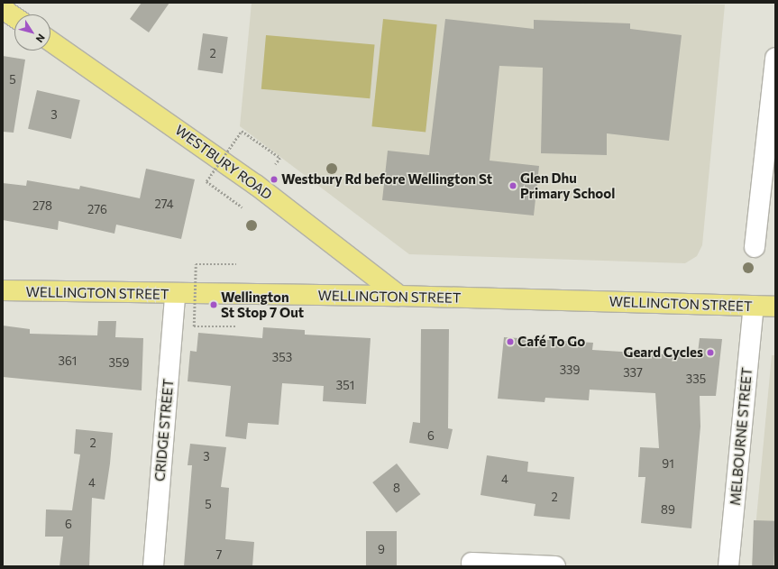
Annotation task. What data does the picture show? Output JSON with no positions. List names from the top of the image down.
{
  "streets": {
    "main road": ["WESTBURY ROAD", "WELLINGTON STREET"],
    "street": ["CRIDGE STREET", "MELBOURNE STREET"]
  },
  "crossings": [
    ["WESTBURY ROAD", "WELLINGTON STREET"],
    ["WELLINGTON STREET", "CRIDGE STREET"],
    ["WELLINGTON STREET", "MELBOURNE STREET"]
  ],
  "places": [
    "Westbury Rd before Wellington St",
    "Glen Dhu Primary School",
    "Wellington St Stop 7 Out",
    "Café To Go",
    "Geard Cycles"
  ],
  "house_numbers": [
    "2",
    "5",
    "3",
    "274",
    "278",
    "276",
    "353",
    "361",
    "359",
    "339",
    "337",
    "335",
    "351",
    "6",
    "2",
    "3",
    "91",
    "4",
    "4",
    "8",
    "2",
    "5",
    "89",
    "6",
    "9",
    "7"
  ],
  "north": "bottom right"
}
